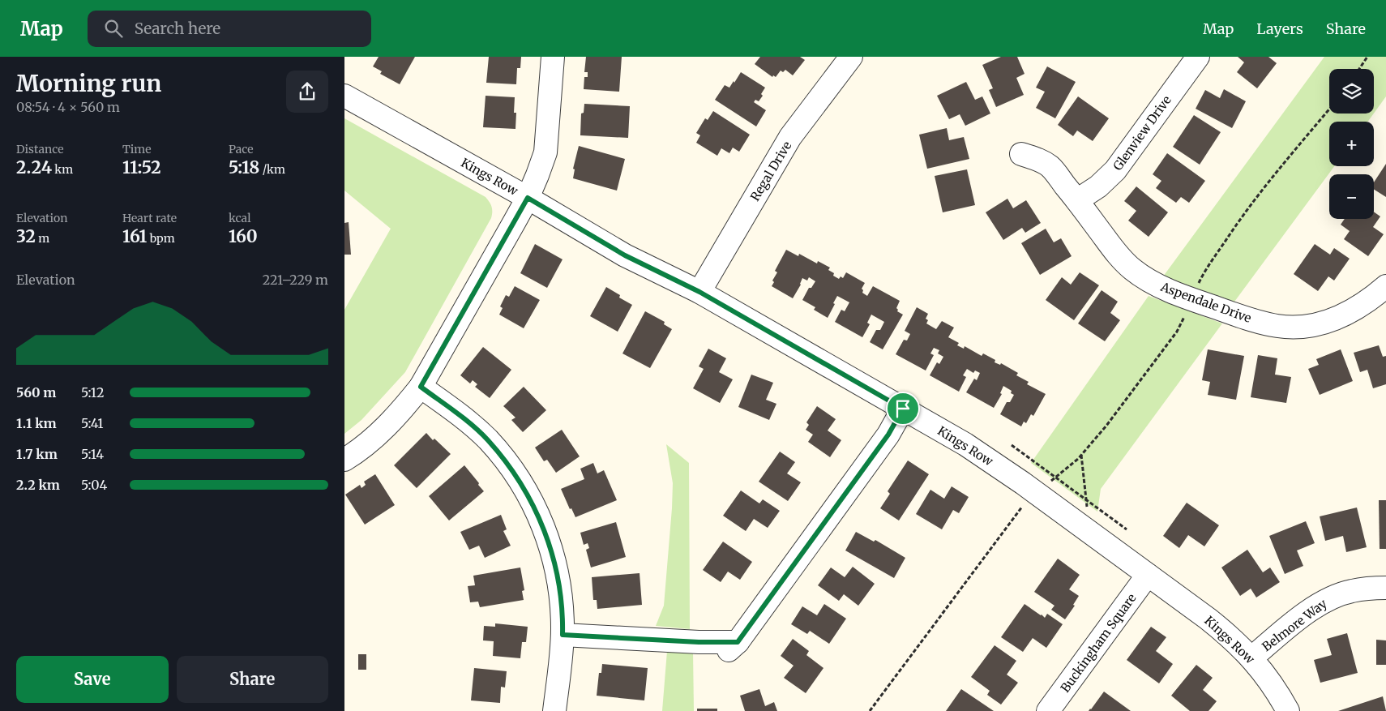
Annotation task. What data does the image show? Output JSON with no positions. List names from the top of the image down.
{
  "streets": {
    "street": [
      "Glenview Drive",
      "Regal Drive",
      "Kings Row",
      "Aspendale Drive",
      "Belmore Way",
      "Buckingham Square"
    ]
  },
  "crossings": [
    ["Glenview Drive", "Aspendale Drive"],
    ["Regal Drive", "Kings Row"],
    ["Kings Row", "Belmore Way"],
    ["Kings Row", "Buckingham Square"]
  ],
  "page": {
    "header": "Map",
    "search": "Search here",
    "nav": ["Map", "Layers", "Share"],
    "heading": ["Morning run", "08:54 · 4 × 560 m"],
    "map_buttons": ["+", "−"],
    "stats": [
      ["Distance", "2.24 km"],
      ["Time", "11:52"],
      ["Pace", "5:18 /km"],
      ["Elevation", "32 m"],
      ["Heart rate", "161 bpm"],
      ["kcal", "160"]
    ],
    "chart": ["Elevation", "221–229 m"],
    "list": [
      {
        "name": "560 m",
        "note": "5:12"
      },
      {
        "name": "1.1 km",
        "note": "5:41"
      },
      {
        "name": "1.7 km",
        "note": "5:14"
      },
      {
        "name": "2.2 km",
        "note": "5:04"
      }
    ],
    "buttons": ["Save", "Share"]
  }
}
